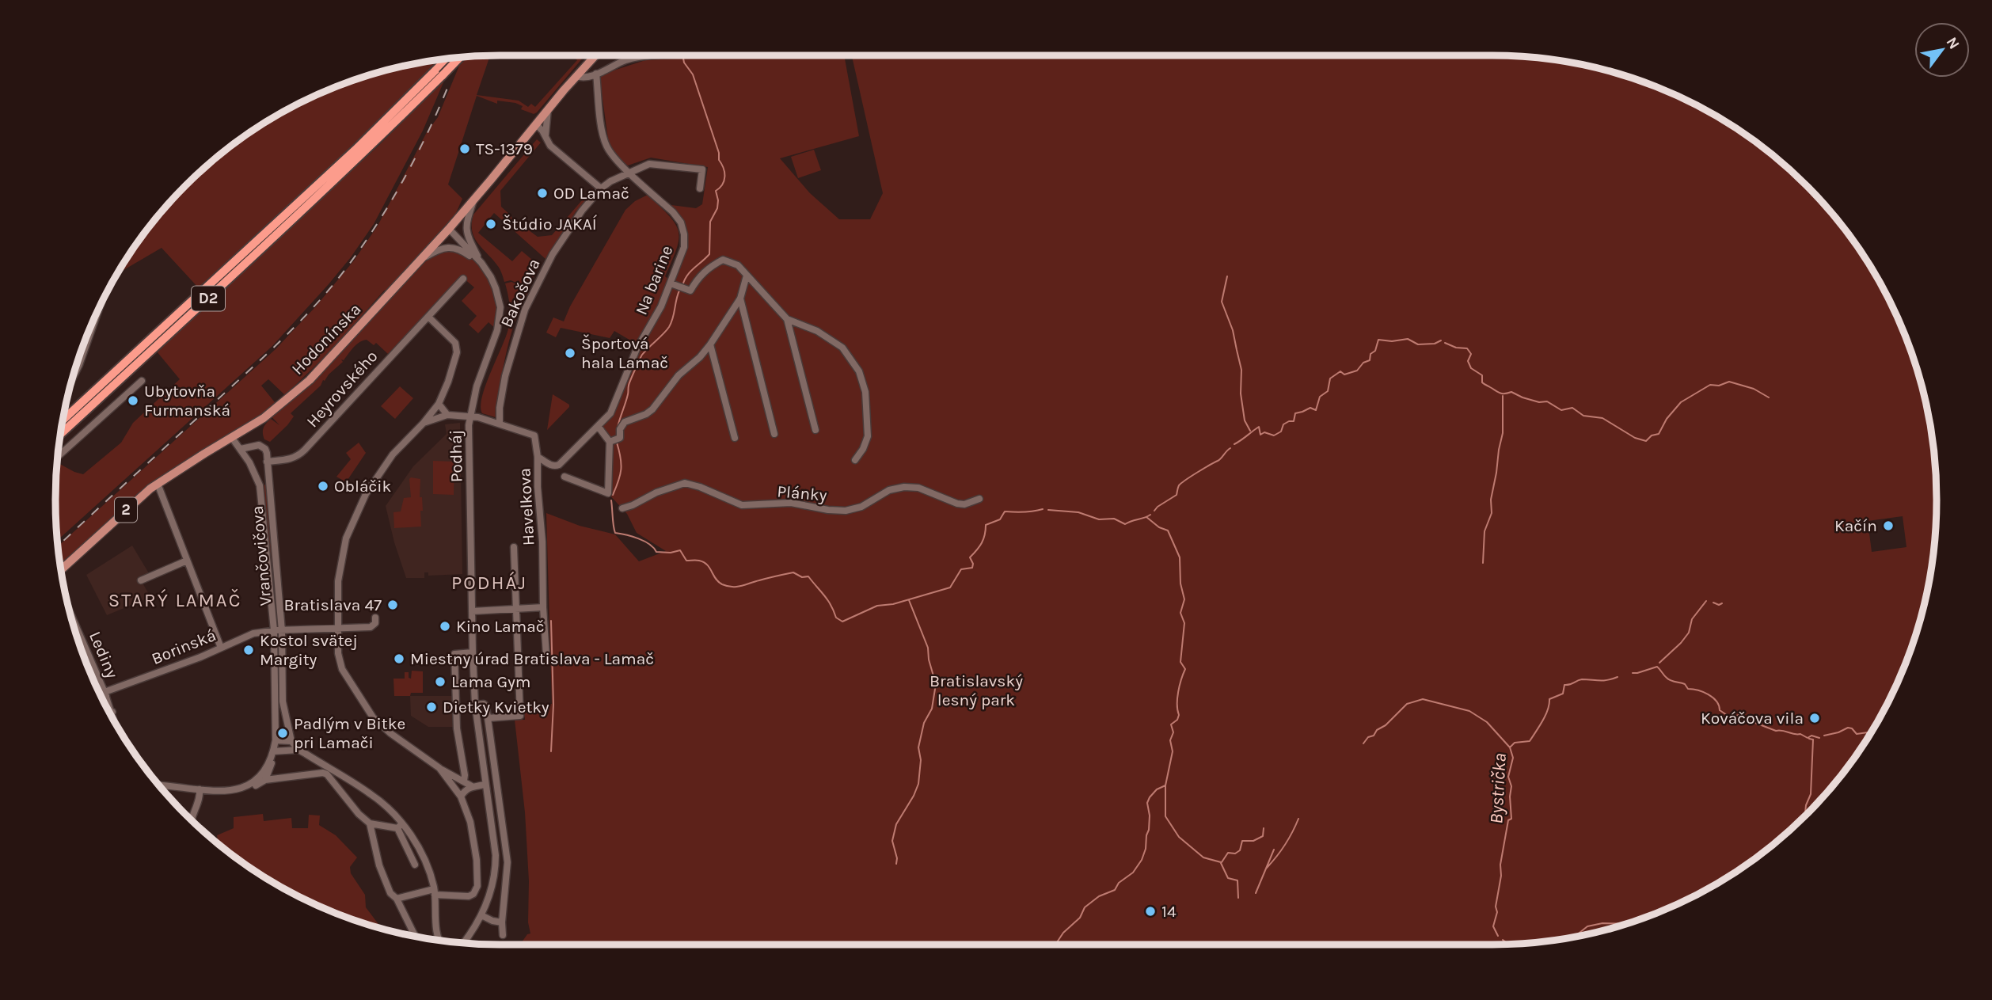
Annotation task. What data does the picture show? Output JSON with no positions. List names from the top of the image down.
{
  "streets": {
    "highway": ["D2"],
    "main road": ["Hodonínska", "2"],
    "street": [
      "Na barine",
      "Bakošova",
      "Heyrovského",
      "Podháj",
      "Plánky",
      "Havelkova",
      "Vrančovičova",
      "Borinská",
      "Lediny"
    ]
  },
  "crossings": [
    ["Na barine", "Bakošova"],
    ["Na barine", "Havelkova"],
    ["Hodonínska", "Podháj"],
    ["Hodonínska", "Vrančovičova"],
    ["Heyrovského", "Vrančovičova"],
    ["Vrančovičova", "Borinská"],
    ["Borinská", "Lediny"]
  ],
  "districts": ["PODHÁJ", "STARÝ LAMAČ"],
  "water": ["Bystrička"],
  "parks": ["Bratislavský lesný park"],
  "places": [
    "TS-1379",
    "OD Lamač",
    "Štúdio JAKAÍ",
    "Športová hala Lamač",
    "Ubytovňa Furmanská",
    "Obláčik",
    "Kačín",
    "Bratislava 47",
    "Kino Lamač",
    "Kostol svätej Margity",
    "Miestny úrad Bratislava - Lamač",
    "Lama Gym",
    "Dietky Kvietky",
    "Kováčova vila",
    "Padlým v Bitke pri Lamači",
    "14"
  ],
  "north": "top right"
}
